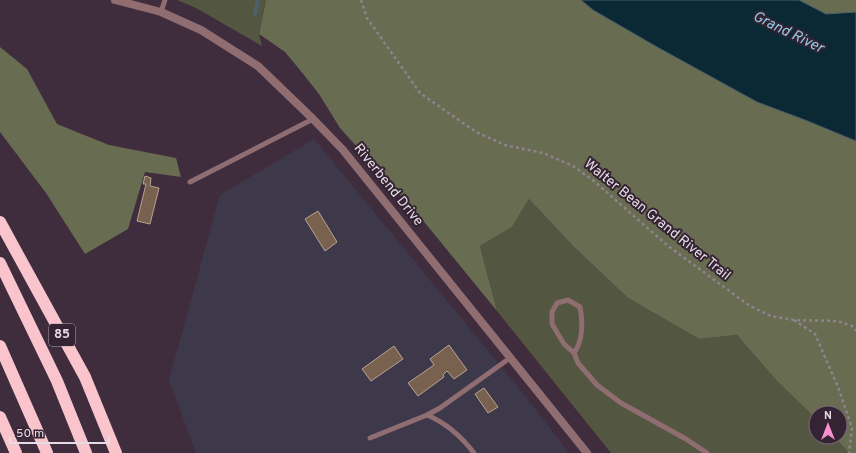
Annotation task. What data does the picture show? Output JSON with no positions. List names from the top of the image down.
{
  "streets": {
    "highway": ["85"],
    "street": ["Riverbend Drive"],
    "path": ["Walter Bean Grand River Trail"]
  },
  "water": ["Grand River"],
  "scale_bar": "50 m",
  "north": "top"
}
